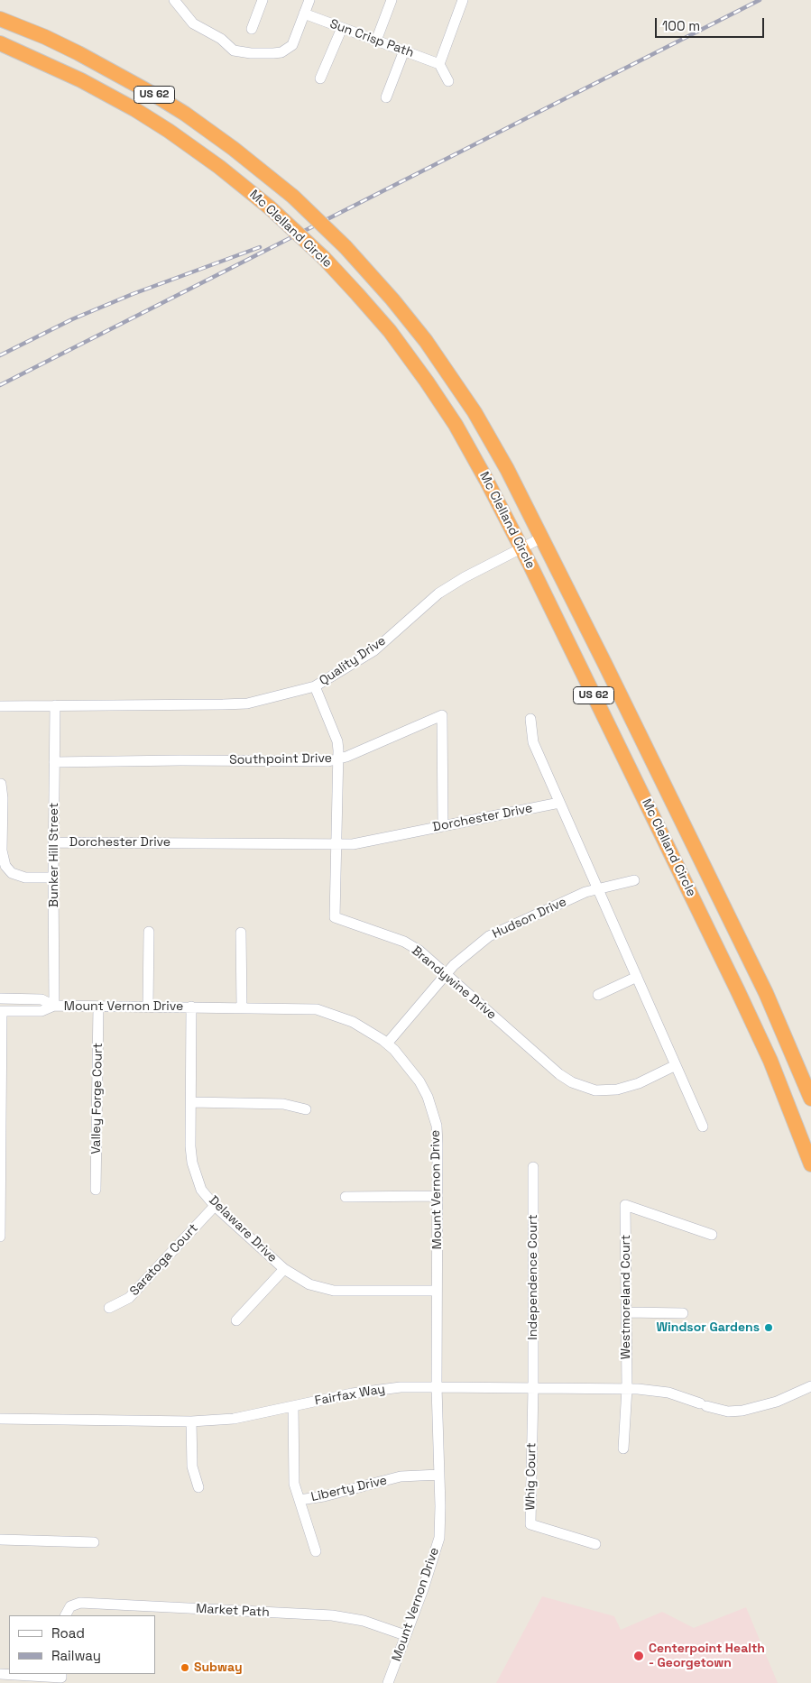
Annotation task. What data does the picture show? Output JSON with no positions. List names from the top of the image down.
{
  "streets": {
    "highway": ["US 62", "Mc Clelland Circle"],
    "street": [
      "Sun Crisp Path",
      "Quality Drive",
      "Southpoint Drive",
      "Dorchester Drive",
      "Bunker Hill Street",
      "Hudson Drive",
      "Brandywine Drive",
      "Mount Vernon Drive",
      "Valley Forge Court",
      "Delaware Drive",
      "Saratoga Court",
      "Independence Court",
      "Westmoreland Court",
      "Fairfax Way",
      "Whig Court",
      "Liberty Drive",
      "Market Path"
    ]
  },
  "crossings": [
    ["Mc Clelland Circle", "Quality Drive"],
    ["Quality Drive", "Bunker Hill Street"],
    ["Quality Drive", "Brandywine Drive"],
    ["Southpoint Drive", "Dorchester Drive"],
    ["Southpoint Drive", "Bunker Hill Street"],
    ["Southpoint Drive", "Brandywine Drive"],
    ["Dorchester Drive", "Bunker Hill Street"],
    ["Dorchester Drive", "Brandywine Drive"],
    ["Bunker Hill Street", "Mount Vernon Drive"],
    ["Hudson Drive", "Brandywine Drive"],
    ["Hudson Drive", "Mount Vernon Drive"],
    ["Mount Vernon Drive", "Valley Forge Court"],
    ["Mount Vernon Drive", "Delaware Drive"],
    ["Mount Vernon Drive", "Fairfax Way"],
    ["Mount Vernon Drive", "Liberty Drive"],
    ["Mount Vernon Drive", "Market Path"],
    ["Delaware Drive", "Saratoga Court"],
    ["Independence Court", "Fairfax Way"],
    ["Independence Court", "Whig Court"],
    ["Westmoreland Court", "Fairfax Way"],
    ["Fairfax Way", "Whig Court"],
    ["Fairfax Way", "Liberty Drive"]
  ],
  "places": ["Windsor Gardens", "Centerpoint Health - Georgetown", "Subway"],
  "legend": ["Road", "Railway"],
  "scale_bar": "100 m"
}
